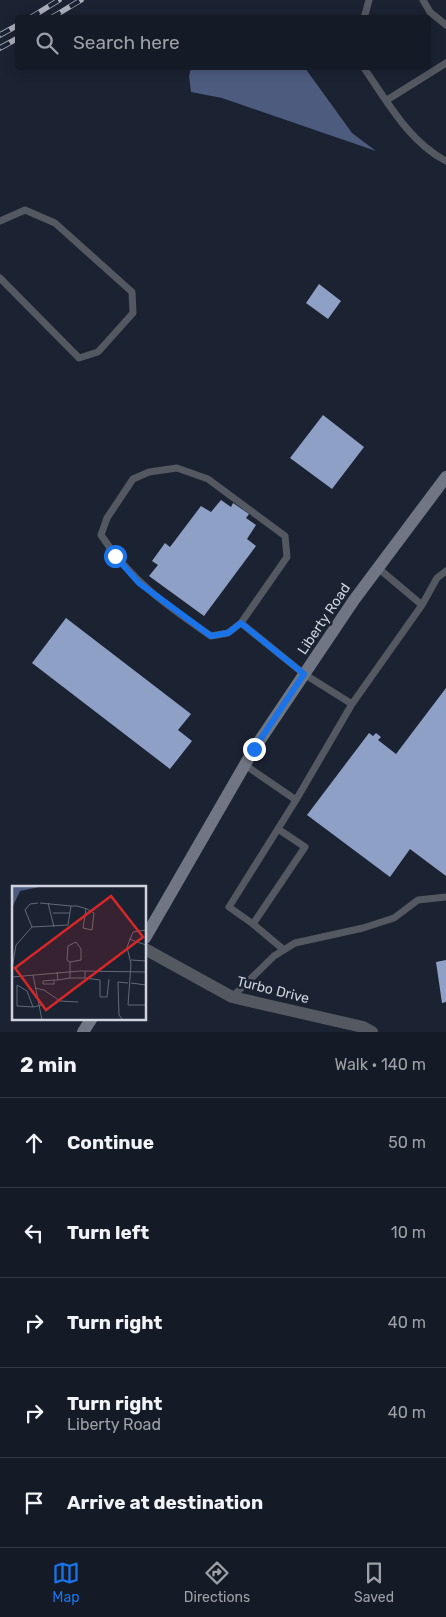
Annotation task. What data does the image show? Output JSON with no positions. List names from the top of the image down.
{
  "streets": {
    "street": ["Liberty Road", "Turbo Drive"]
  },
  "page": {
    "search": "Search here",
    "heading": ["2 min", "Walk · 140 m"],
    "list": [
      ["Continue", "50 m"],
      ["Turn left", "10 m"],
      ["Turn right", "40 m"],
      ["Turn right", "Liberty Road", "40 m"],
      "Arrive at destination"
    ],
    "nav": ["Map", "Directions", "Saved"]
  }
}
